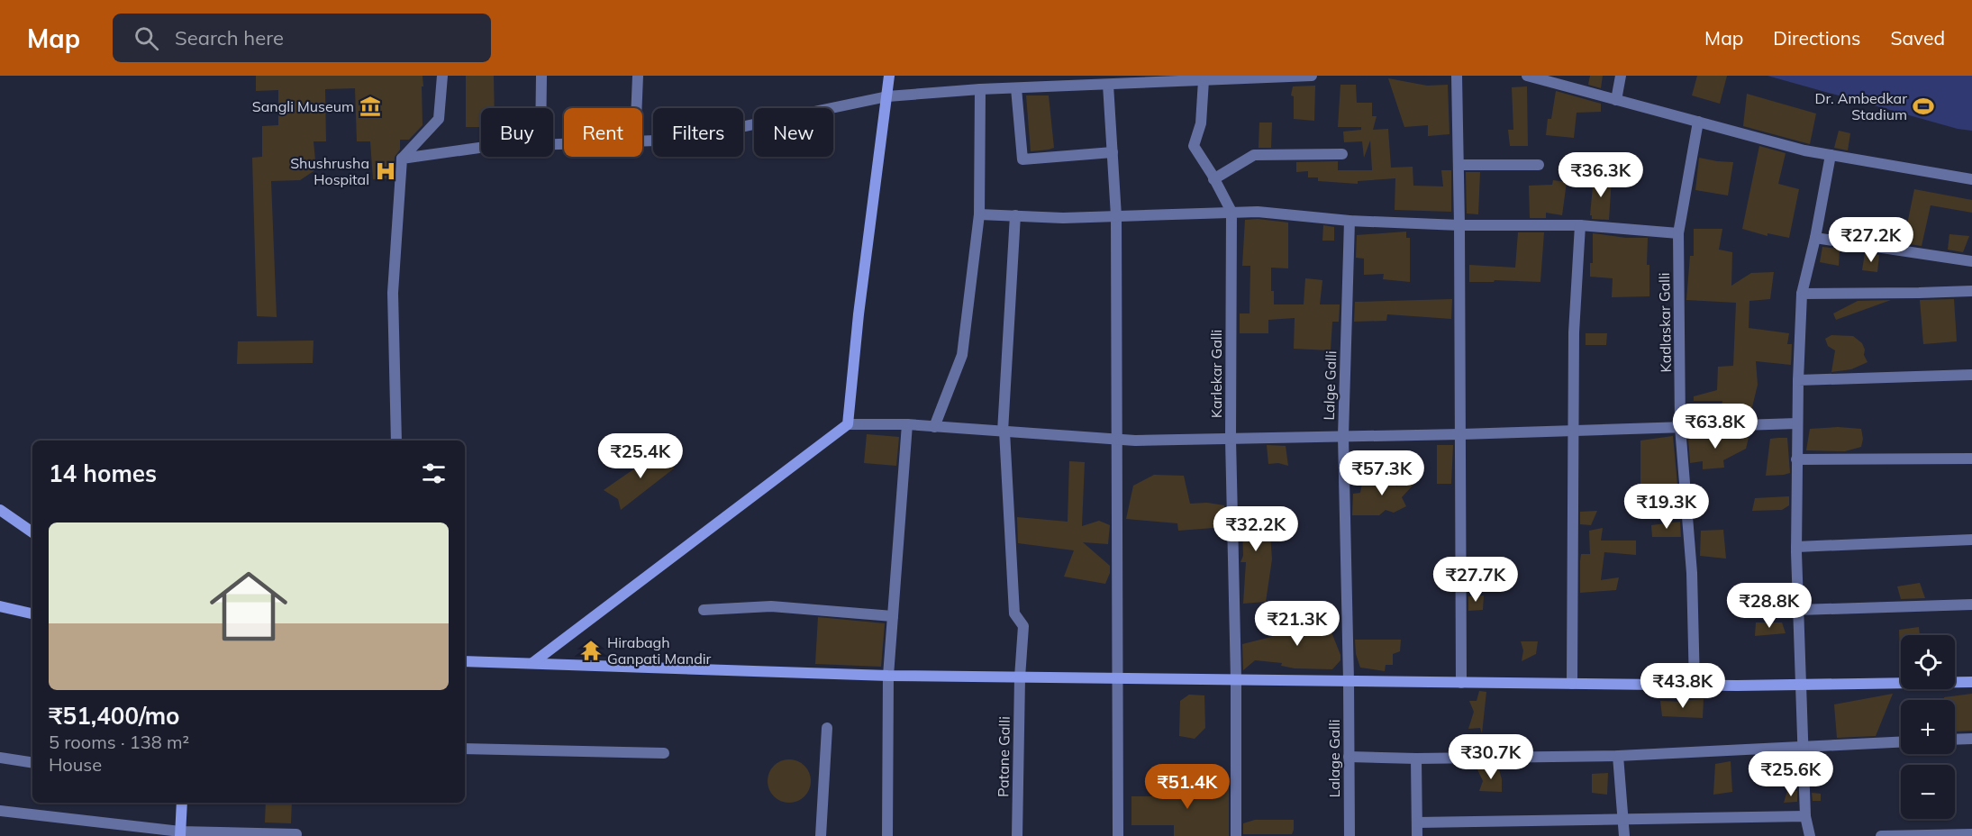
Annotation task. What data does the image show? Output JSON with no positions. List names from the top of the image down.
{
  "streets": {
    "street": [
      "Kadlaskar Galli",
      "Karlekar Galli",
      "Lalge Galli",
      "Patane Galli",
      "Lalage Galli"
    ]
  },
  "crossings": [
    ["Lalge Galli", "Lalage Galli"]
  ],
  "places": {
    "museum": ["Sangli Museum"],
    "sports": ["Dr. Ambedkar Stadium"],
    "hospital": ["Shushrusha Hospital"],
    "temple": ["Hirabagh Ganpati Mandir"]
  },
  "page": {
    "header": "Map",
    "search": "Search here",
    "nav": ["Map", "Directions", "Saved"],
    "chip": [
      "Buy",
      "Rent",
      "Filters",
      "New"
    ],
    "price": [
      "₹36.3K",
      "₹27.2K",
      "₹63.8K",
      "₹25.4K",
      "₹57.3K",
      "₹19.3K",
      "₹32.2K",
      "₹27.7K",
      "₹28.8K",
      "₹21.3K",
      "₹43.8K",
      "₹30.7K",
      "₹25.6K",
      "₹51.4K"
    ],
    "heading": "14 homes",
    "list": [
      {
        "name": "₹51,400/mo",
        "note": "5 rooms · 138 m² · House"
      }
    ],
    "map_buttons": ["+", "−"]
  }
}
